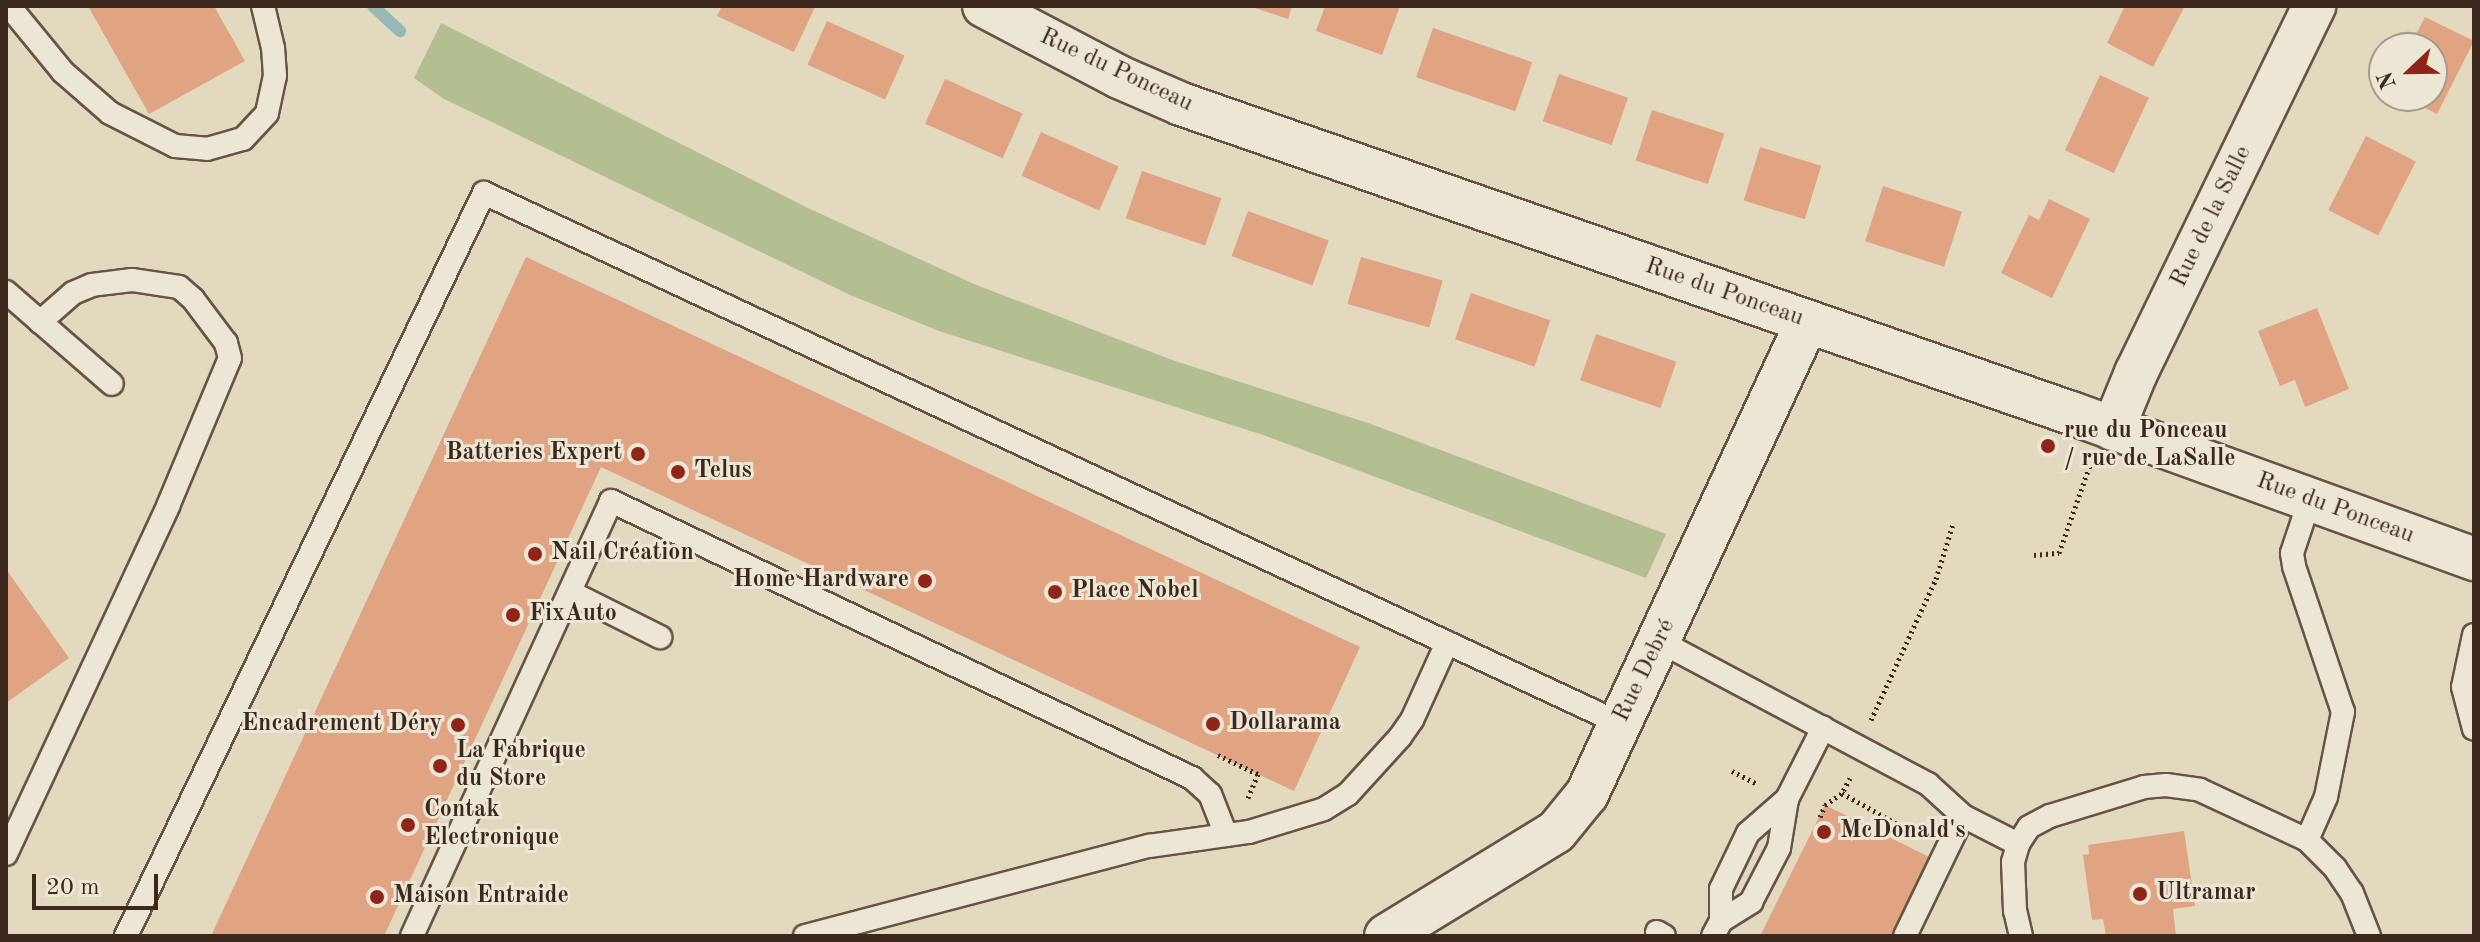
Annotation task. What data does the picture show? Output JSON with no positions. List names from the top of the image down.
{
  "streets": {
    "street": ["Rue du Ponceau", "Rue de la Salle", "Rue Debré"]
  },
  "crossings": [
    ["Rue du Ponceau", "Rue de la Salle"],
    ["Rue du Ponceau", "Rue Debré"]
  ],
  "places": [
    "rue du Ponceau / rue de LaSalle",
    "Batteries Expert",
    "Telus",
    "Nail Création",
    "Home Hardware",
    "Place Nobel",
    "FixAuto",
    "Dollarama",
    "Encadrement Déry",
    "La Fabrique du Store",
    "Contak Electronique",
    "McDonald's",
    "Ultramar",
    "Maison Entraide"
  ],
  "scale_bar": "20 m",
  "north": "left"
}
